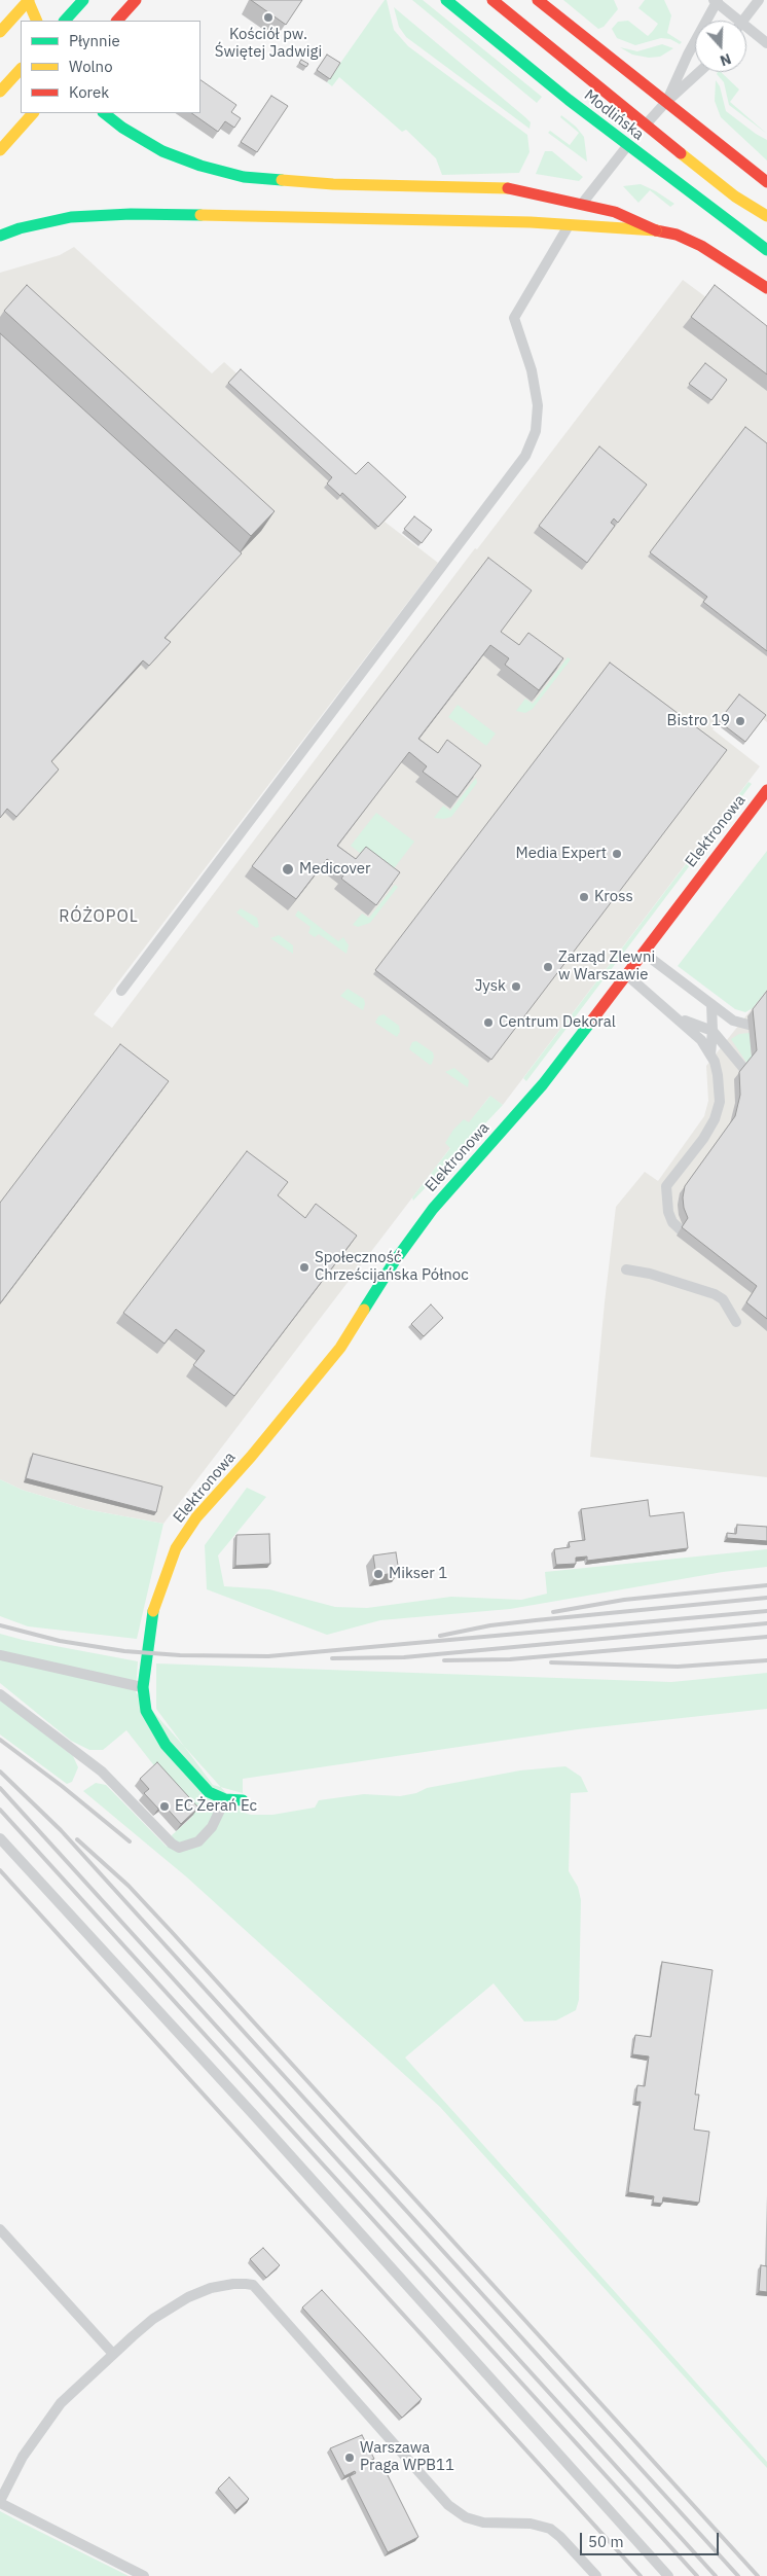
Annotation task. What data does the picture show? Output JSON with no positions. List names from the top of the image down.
{
  "streets": {
    "main road": ["Modlińska", "Elektronowa"]
  },
  "districts": ["RÓŻOPOL"],
  "places": [
    "Kościół pw. Świętej Jadwigi",
    "Bistro 19",
    "Media Expert",
    "Medicover",
    "Kross",
    "Zarząd Zlewni w Warszawie",
    "Jysk",
    "Centrum Dekoral",
    "Społeczność Chrześcijańska Północ",
    "Mikser 1",
    "EC Żerań Ec",
    "Warszawa Praga WPB11"
  ],
  "legend": ["Płynnie", "Wolno", "Korek"],
  "scale_bar": "50 m",
  "north": "bottom"
}
